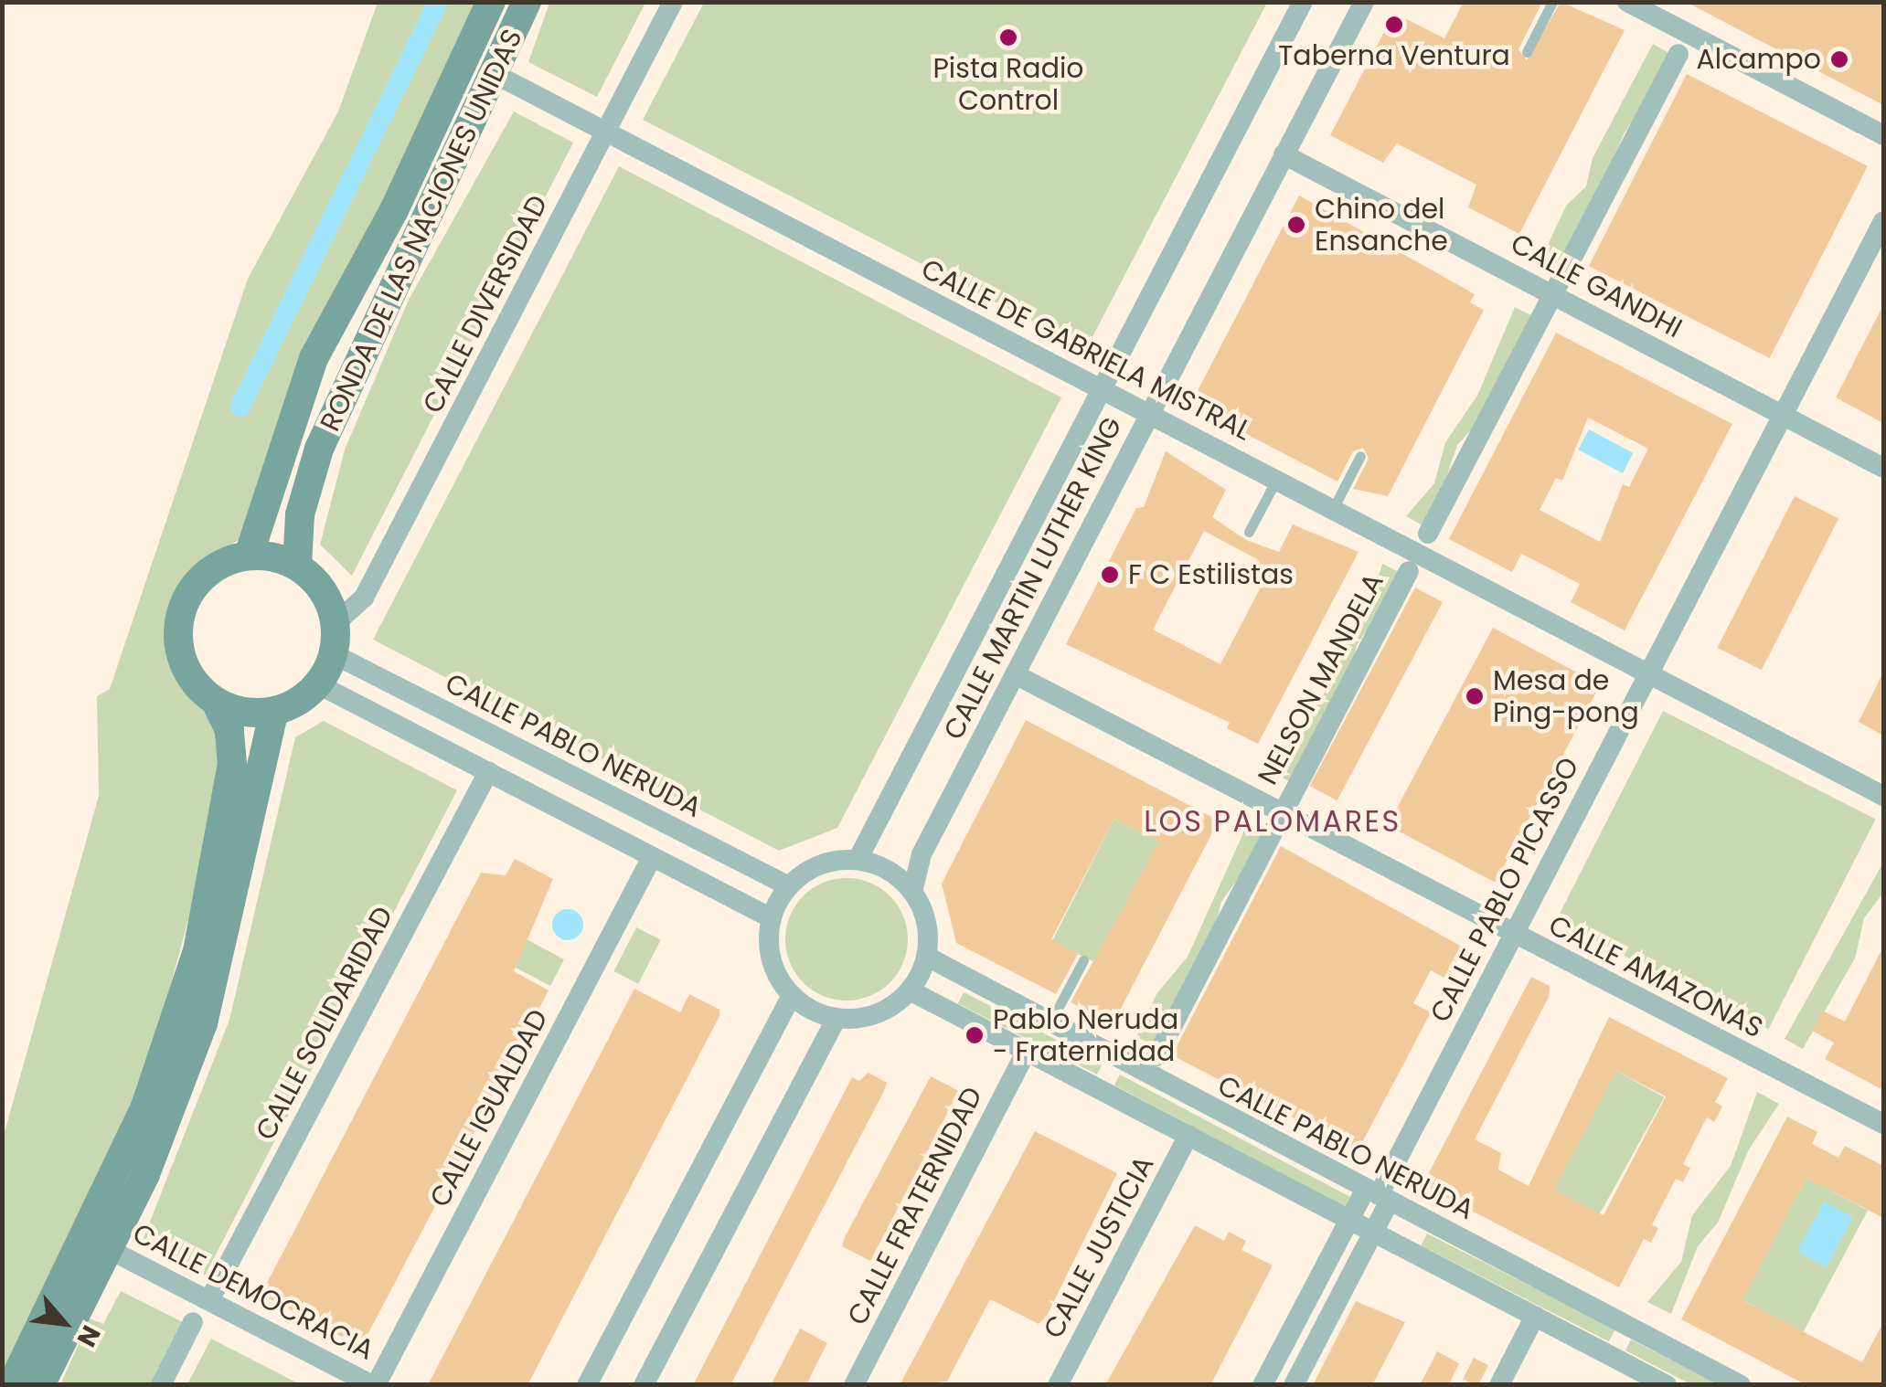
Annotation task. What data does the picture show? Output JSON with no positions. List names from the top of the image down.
{
  "streets": {
    "street": [
      "RONDA DE LAS NACIONES UNIDAS",
      "CALLE GANDHI",
      "CALLE DIVERSIDAD",
      "CALLE DE GABRIELA MISTRAL",
      "CALLE MARTIN LUTHER KING",
      "NELSON MANDELA",
      "CALLE PABLO NERUDA",
      "CALLE PABLO PICASSO",
      "CALLE AMAZONAS",
      "CALLE SOLIDARIDAD",
      "CALLE IGUALDAD",
      "CALLE FRATERNIDAD",
      "CALLE JUSTICIA",
      "CALLE DEMOCRACIA"
    ]
  },
  "crossings": [
    ["RONDA DE LAS NACIONES UNIDAS", "CALLE DIVERSIDAD"],
    ["RONDA DE LAS NACIONES UNIDAS", "CALLE DE GABRIELA MISTRAL"],
    ["RONDA DE LAS NACIONES UNIDAS", "CALLE PABLO NERUDA"],
    ["CALLE GANDHI", "CALLE MARTIN LUTHER KING"],
    ["CALLE GANDHI", "CALLE PABLO PICASSO"],
    ["CALLE DIVERSIDAD", "CALLE DE GABRIELA MISTRAL"],
    ["CALLE DIVERSIDAD", "CALLE PABLO NERUDA"],
    ["CALLE DE GABRIELA MISTRAL", "CALLE MARTIN LUTHER KING"],
    ["CALLE DE GABRIELA MISTRAL", "CALLE PABLO PICASSO"],
    ["CALLE MARTIN LUTHER KING", "CALLE PABLO NERUDA"],
    ["CALLE MARTIN LUTHER KING", "CALLE AMAZONAS"],
    ["NELSON MANDELA", "CALLE AMAZONAS"],
    ["CALLE PABLO NERUDA", "CALLE PABLO PICASSO"],
    ["CALLE PABLO PICASSO", "CALLE AMAZONAS"],
    ["CALLE SOLIDARIDAD", "CALLE DEMOCRACIA"],
    ["CALLE IGUALDAD", "CALLE DEMOCRACIA"]
  ],
  "districts": ["LOS PALOMARES"],
  "places": [
    "Taberna Ventura",
    "Pista Radio Control",
    "Alcampo",
    "Chino del Ensanche",
    "F C Estilistas",
    "Mesa de Ping-pong",
    "Pablo Neruda - Fraternidad"
  ],
  "north": "bottom right"
}
